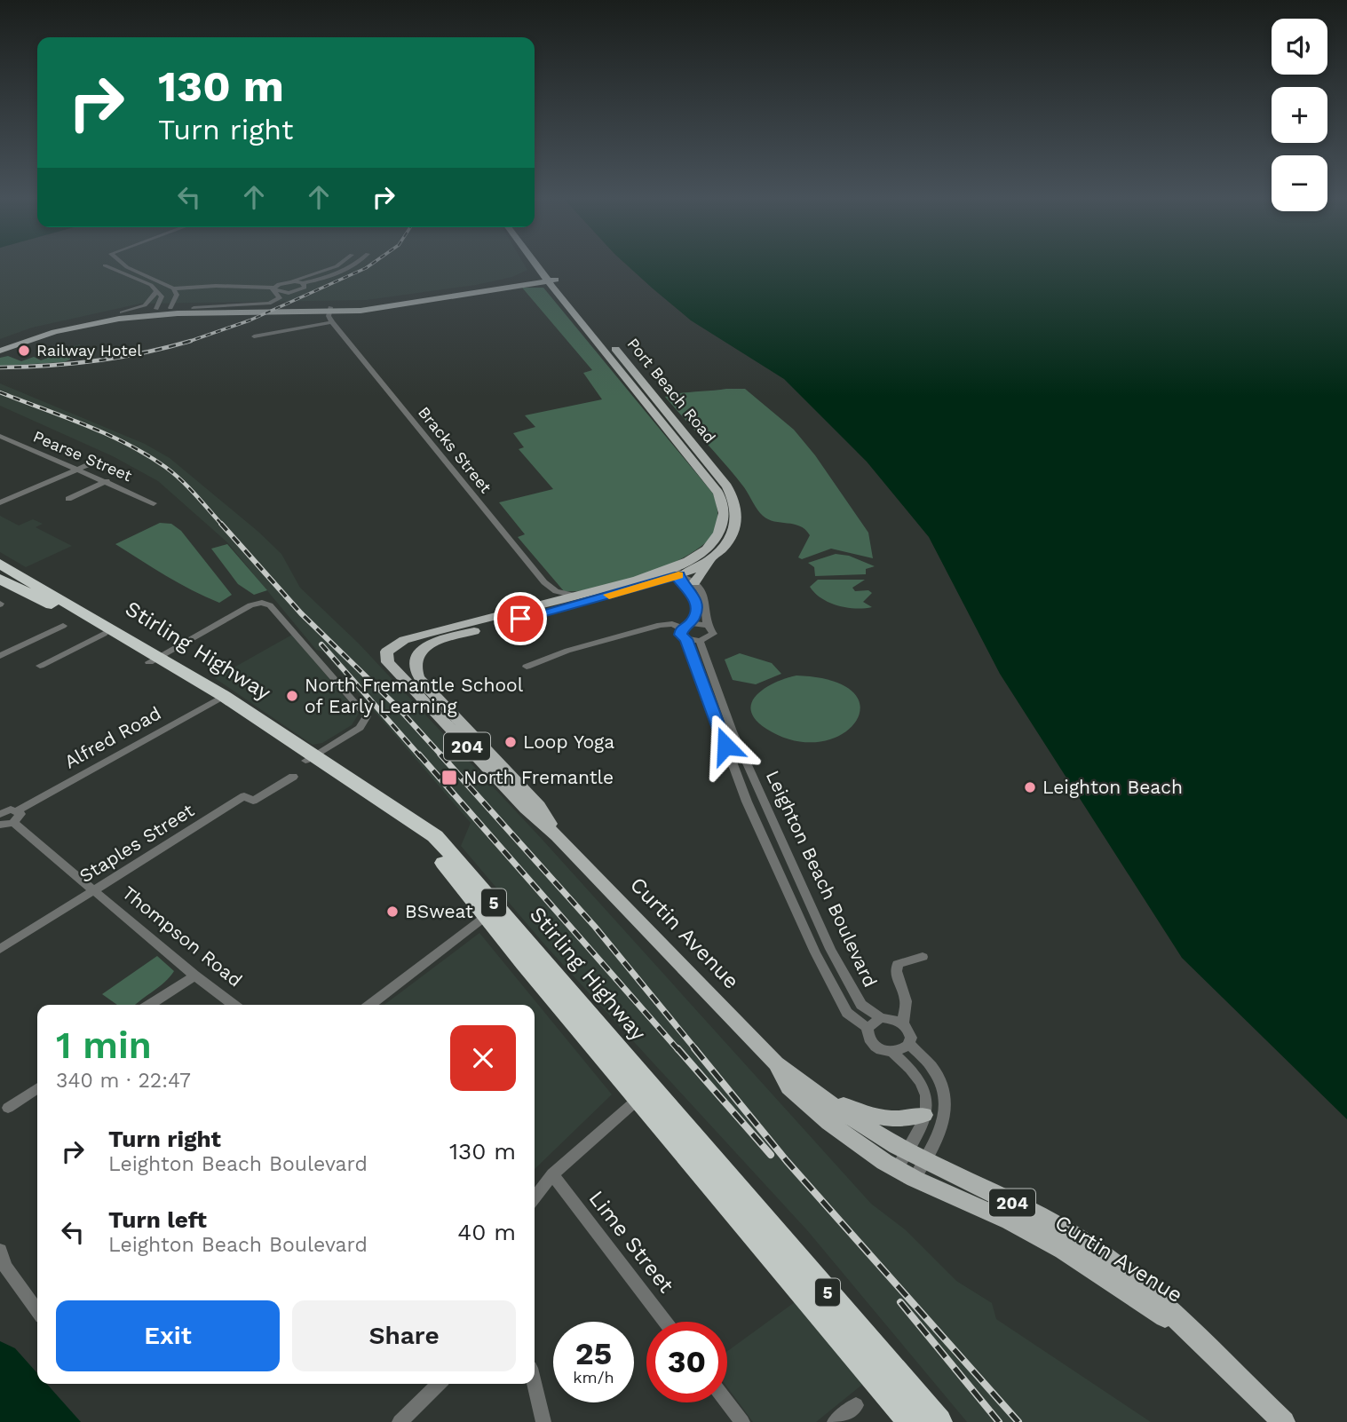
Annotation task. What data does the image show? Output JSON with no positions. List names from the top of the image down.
{
  "streets": {
    "highway": ["Stirling Highway", "5"],
    "main road": ["Port Beach Road", "204", "Curtin Avenue"],
    "street": [
      "Bracks Street",
      "Pearse Street",
      "Alfred Road",
      "Staples Street",
      "Leighton Beach Boulevard",
      "Thompson Road",
      "Lime Street"
    ]
  },
  "crossings": [
    ["Port Beach Road", "204"],
    ["Port Beach Road", "Curtin Avenue"],
    ["Bracks Street", "204"],
    ["Bracks Street", "Curtin Avenue"],
    ["Stirling Highway", "Alfred Road"],
    ["Stirling Highway", "Staples Street"],
    ["204", "Curtin Avenue"],
    ["Staples Street", "Thompson Road"],
    ["Leighton Beach Boulevard", "Curtin Avenue"]
  ],
  "places": {
    "other": [
      "Railway Hotel",
      "North Fremantle School of Early Learning",
      "Loop Yoga",
      "Leighton Beach",
      "BSweat"
    ],
    "transit": ["North Fremantle"]
  },
  "page": {
    "map_buttons": ["+", "−"],
    "turn": ["130 m", "Turn right"],
    "heading": ["1 min", "340 m · 22:47"],
    "list": [
      {
        "name": "Turn right",
        "note": "Leighton Beach Boulevard",
        "value": "130 m"
      },
      {
        "name": "Turn left",
        "note": "Leighton Beach Boulevard",
        "value": "40 m"
      }
    ],
    "buttons": ["Exit", "Share"],
    "speed": "25 km/h",
    "limit": "30"
  }
}
